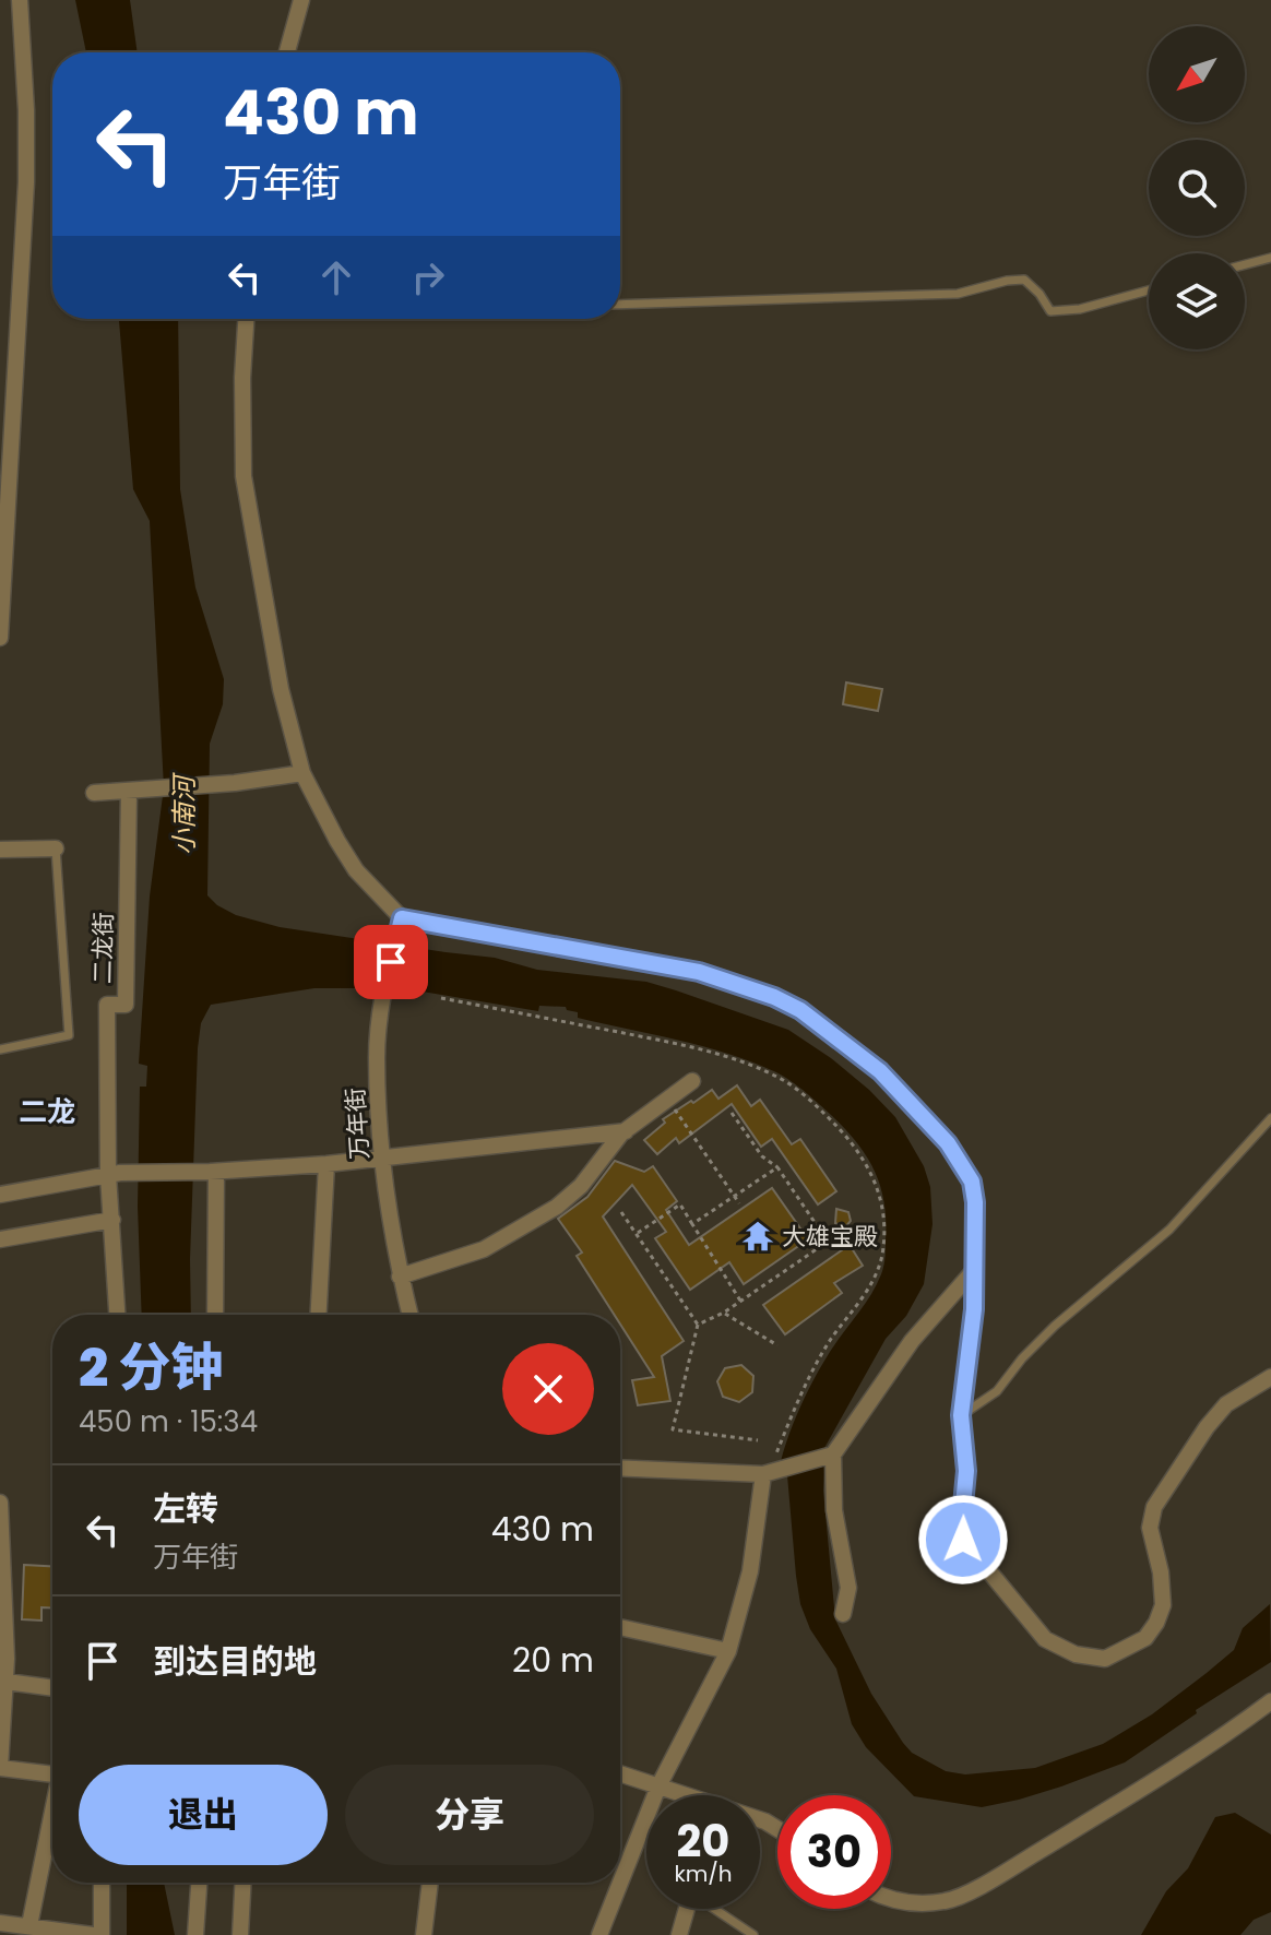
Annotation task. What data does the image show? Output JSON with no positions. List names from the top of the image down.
{
  "streets": {
    "street": ["二龙街", "万年街"]
  },
  "districts": ["二龙"],
  "water": ["小南河"],
  "places": {
    "temple": ["大雄宝殿"]
  },
  "north": "bottom left",
  "page": {
    "turn": ["430 m", "万年街"],
    "heading": ["2 分钟", "450 m · 15:34"],
    "list": [
      {
        "name": "左转",
        "note": "万年街",
        "value": "430 m"
      },
      {
        "name": "到达目的地",
        "value": "20 m"
      }
    ],
    "buttons": ["退出", "分享"],
    "speed": "20 km/h",
    "limit": "30"
  }
}
